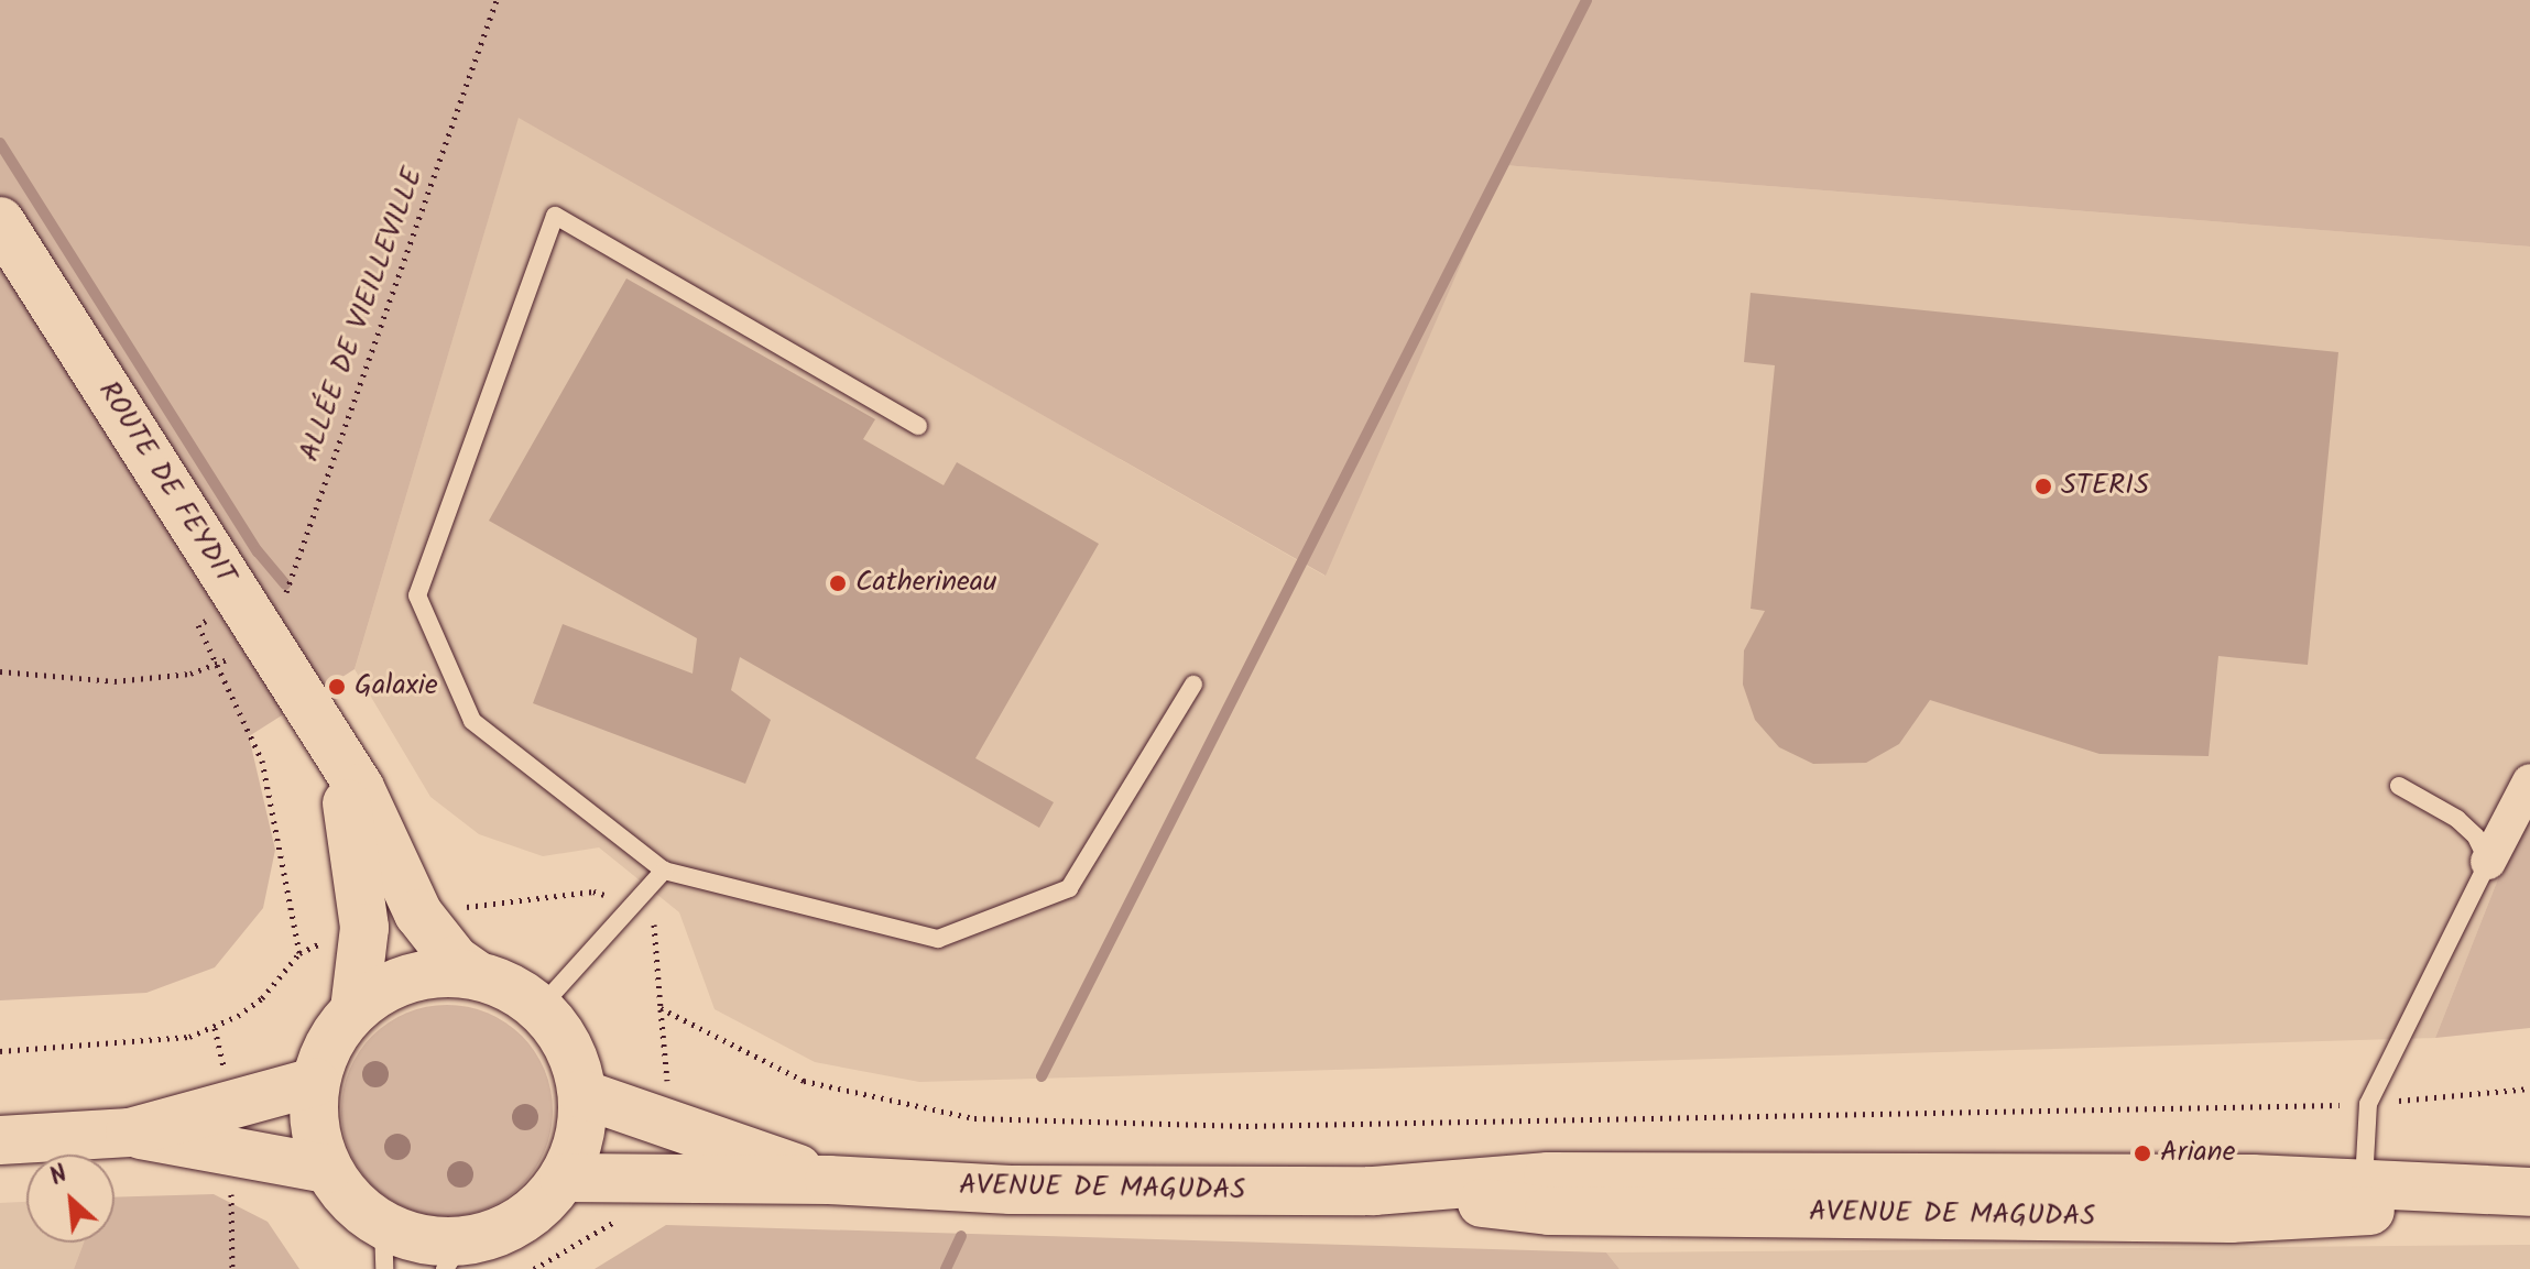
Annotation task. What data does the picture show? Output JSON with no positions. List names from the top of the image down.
{
  "streets": {
    "main road": ["ROUTE DE FEYDIT", "AVENUE DE MAGUDAS"],
    "path": ["ALLÉE DE VIEILLEVILLE"]
  },
  "crossings": [
    ["ALLÉE DE VIEILLEVILLE", "ROUTE DE FEYDIT"],
    ["ROUTE DE FEYDIT", "AVENUE DE MAGUDAS"]
  ],
  "places": [
    "STERIS",
    "Catherineau",
    "Galaxie",
    "Ariane"
  ],
  "north": "top left"
}
